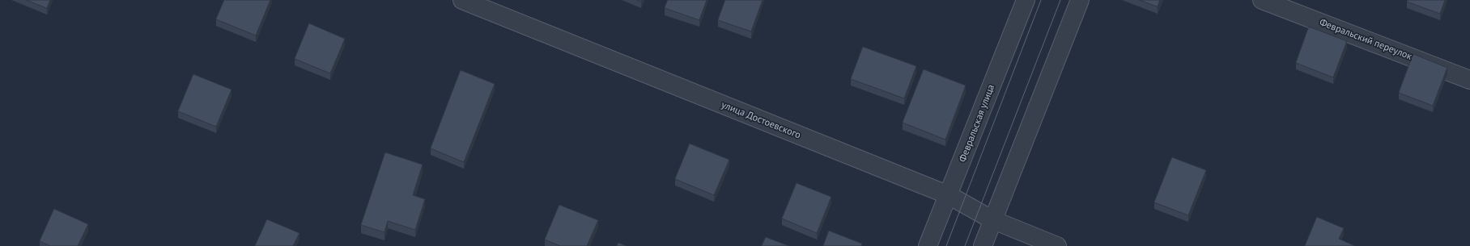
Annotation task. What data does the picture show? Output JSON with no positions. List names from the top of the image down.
{
  "streets": {
    "street": ["Февральский переулок", "улица Достоевского", "Февральская улица"]
  },
  "crossings": [
    ["улица Достоевского", "Февральская улица"]
  ]
}
